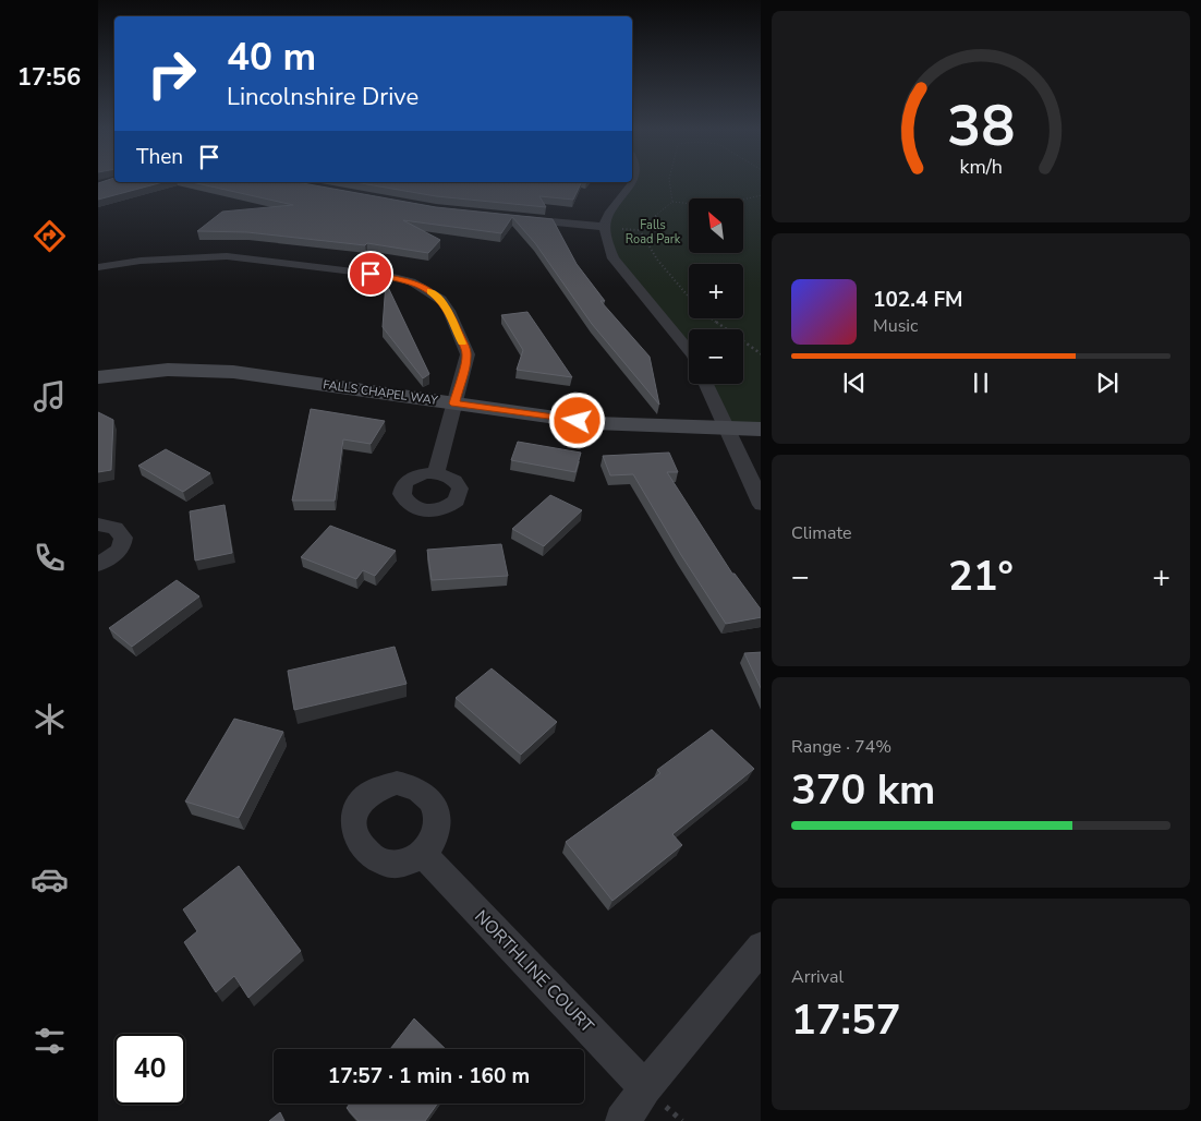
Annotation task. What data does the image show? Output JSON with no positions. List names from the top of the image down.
{
  "streets": {
    "street": ["FALLS CHAPEL WAY", "NORTHLINE COURT"]
  },
  "parks": ["Falls Road Park"],
  "north": "top left",
  "page": {
    "tabs": "17:56",
    "turn": ["40 m", "Lincolnshire Drive"],
    "then": "Then",
    "map_buttons": ["+", "−"],
    "song": ["102.4 FM", "Music"],
    "tile": [
      "Climate",
      ["Range · 74%", "370 km"],
      ["Arrival", "17:57"]
    ],
    "heat": ["−", "21°", "+"],
    "limit": "40",
    "trip": "17:57 · 1 min · 160 m",
    "gauge": ["38", "km/h"]
  }
}
